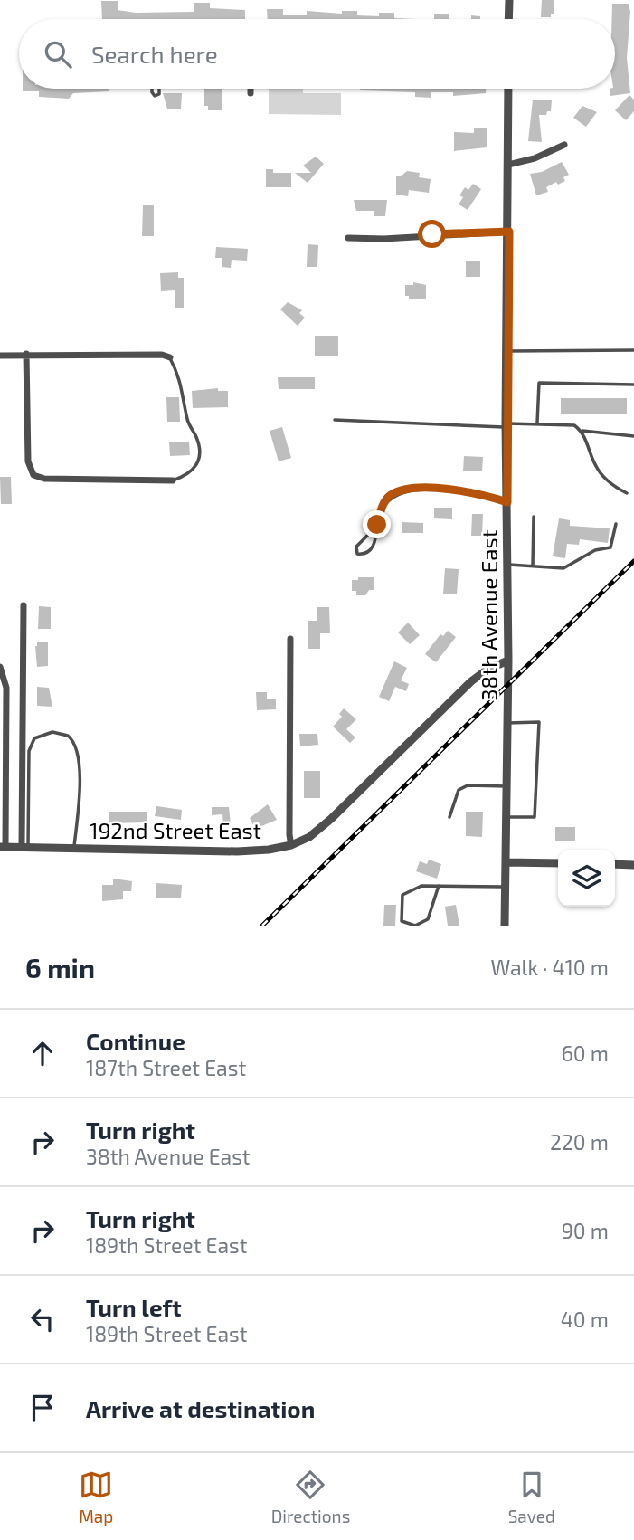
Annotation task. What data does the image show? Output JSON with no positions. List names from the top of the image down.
{
  "streets": {
    "street": ["38th Avenue East", "192nd Street East"]
  },
  "crossings": [
    ["38th Avenue East", "192nd Street East"]
  ],
  "page": {
    "search": "Search here",
    "heading": ["6 min", "Walk · 410 m"],
    "list": [
      ["Continue", "187th Street East", "60 m"],
      ["Turn right", "38th Avenue East", "220 m"],
      ["Turn right", "189th Street East", "90 m"],
      ["Turn left", "189th Street East", "40 m"],
      "Arrive at destination"
    ],
    "nav": ["Map", "Directions", "Saved"]
  }
}
